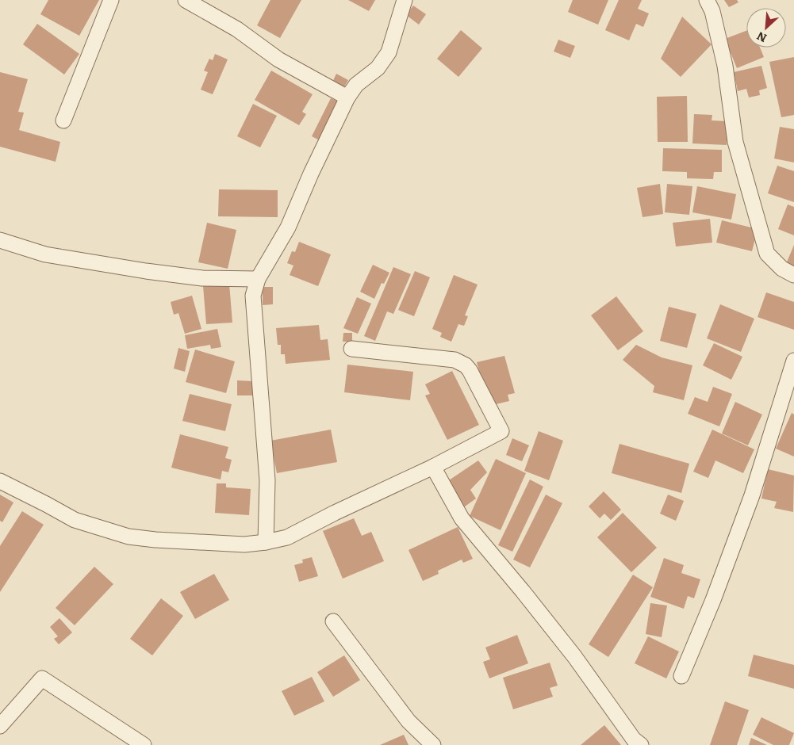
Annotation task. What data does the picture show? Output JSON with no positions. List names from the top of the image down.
{
  "north": "bottom left"
}
